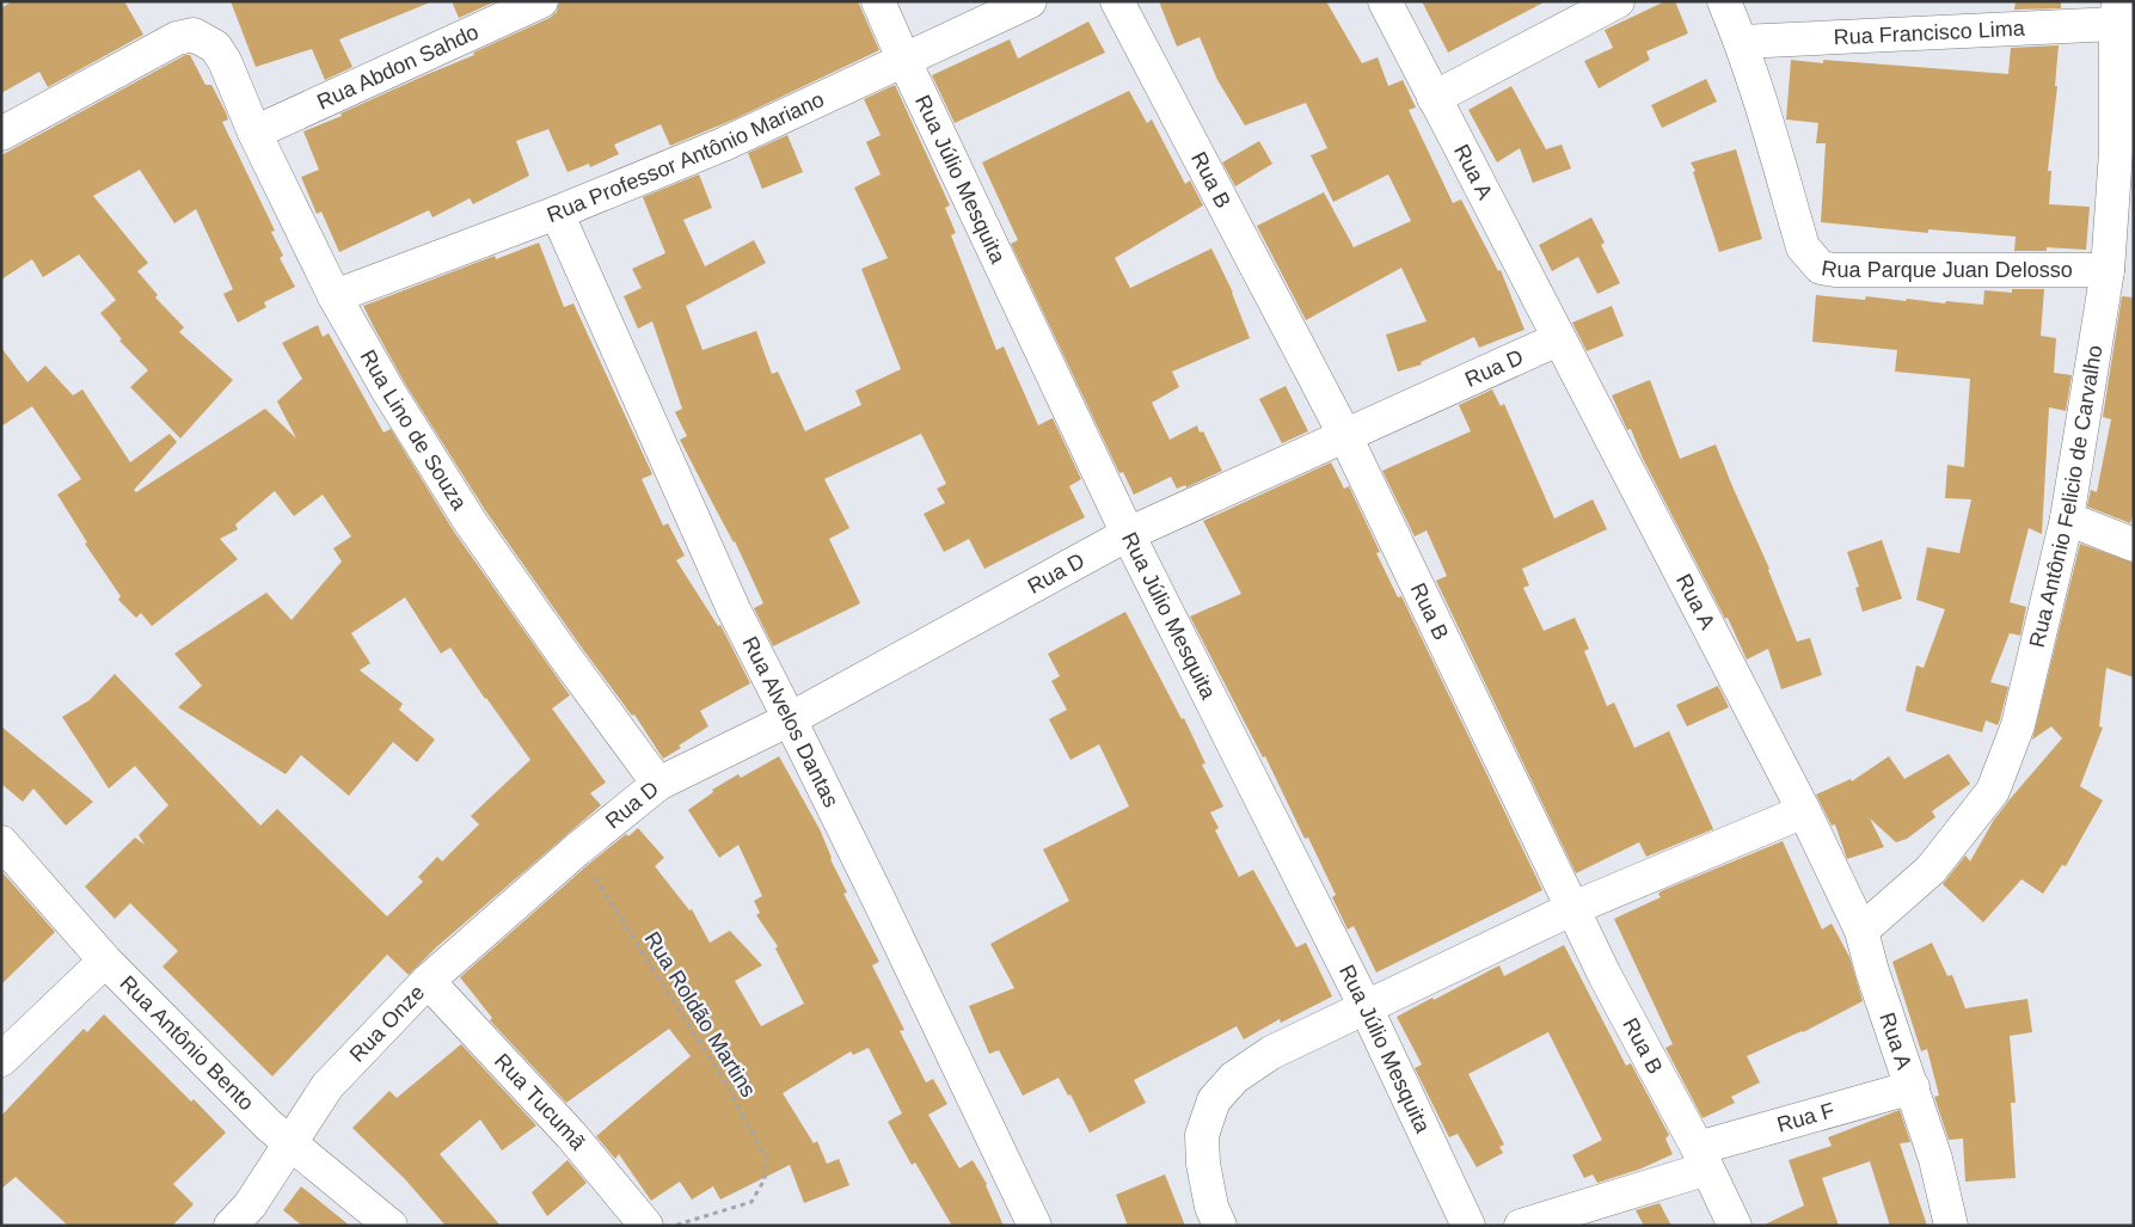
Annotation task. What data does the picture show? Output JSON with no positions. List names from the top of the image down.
{
  "streets": {
    "street": [
      "Rua Francisco Lima",
      "Rua Abdon Sahdo",
      "Rua Professor Antônio Mariano",
      "Rua A",
      "Rua Júlio Mesquita",
      "Rua B",
      "Rua Parque Juan Delosso",
      "Rua D",
      "Rua Lino de Souza",
      "Rua Antônio Felicio de Carvalho",
      "Rua Alvelos Dantas",
      "Rua Onze",
      "Rua Antônio Bento",
      "Rua Tucumã",
      "Rua F"
    ],
    "path": ["Rua Roldão Martins"]
  },
  "crossings": [
    ["Rua Francisco Lima", "Rua Parque Juan Delosso"],
    ["Rua Francisco Lima", "Rua Antônio Felicio de Carvalho"],
    ["Rua Abdon Sahdo", "Rua Lino de Souza"],
    ["Rua Professor Antônio Mariano", "Rua Júlio Mesquita"],
    ["Rua Professor Antônio Mariano", "Rua Lino de Souza"],
    ["Rua Professor Antônio Mariano", "Rua Alvelos Dantas"],
    ["Rua A", "Rua D"],
    ["Rua A", "Rua Antônio Felicio de Carvalho"],
    ["Rua A", "Rua F"],
    ["Rua Júlio Mesquita", "Rua D"],
    ["Rua B", "Rua D"],
    ["Rua B", "Rua F"],
    ["Rua Parque Juan Delosso", "Rua Antônio Felicio de Carvalho"],
    ["Rua D", "Rua Lino de Souza"],
    ["Rua D", "Rua Alvelos Dantas"],
    ["Rua D", "Rua Roldão Martins"],
    ["Rua D", "Rua Onze"],
    ["Rua Roldão Martins", "Rua Onze"],
    ["Rua Onze", "Rua Antônio Bento"],
    ["Rua Onze", "Rua Tucumã"]
  ]
}
